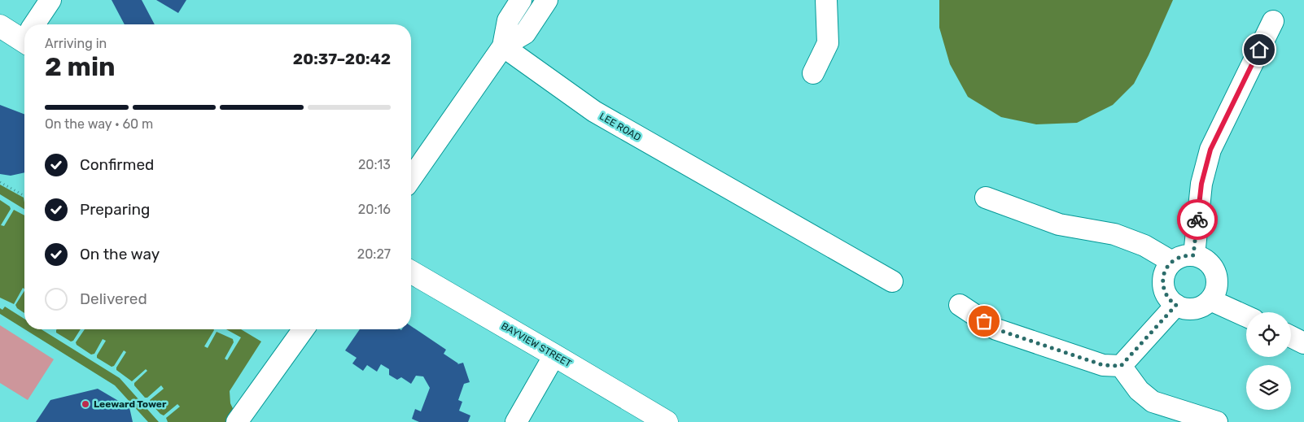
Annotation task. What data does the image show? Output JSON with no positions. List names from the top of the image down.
{
  "streets": {
    "main road": ["BAYVIEW STREET"],
    "street": ["LEE ROAD"]
  },
  "places": ["Leeward Tower"],
  "page": {
    "heading": ["2 min", "Arriving in", "20:37–20:42"],
    "bar": "On the way · 60 m",
    "list": [
      ["Confirmed", "20:13"],
      ["Preparing", "20:16"],
      ["On the way", "20:27"],
      "Delivered"
    ]
  }
}
